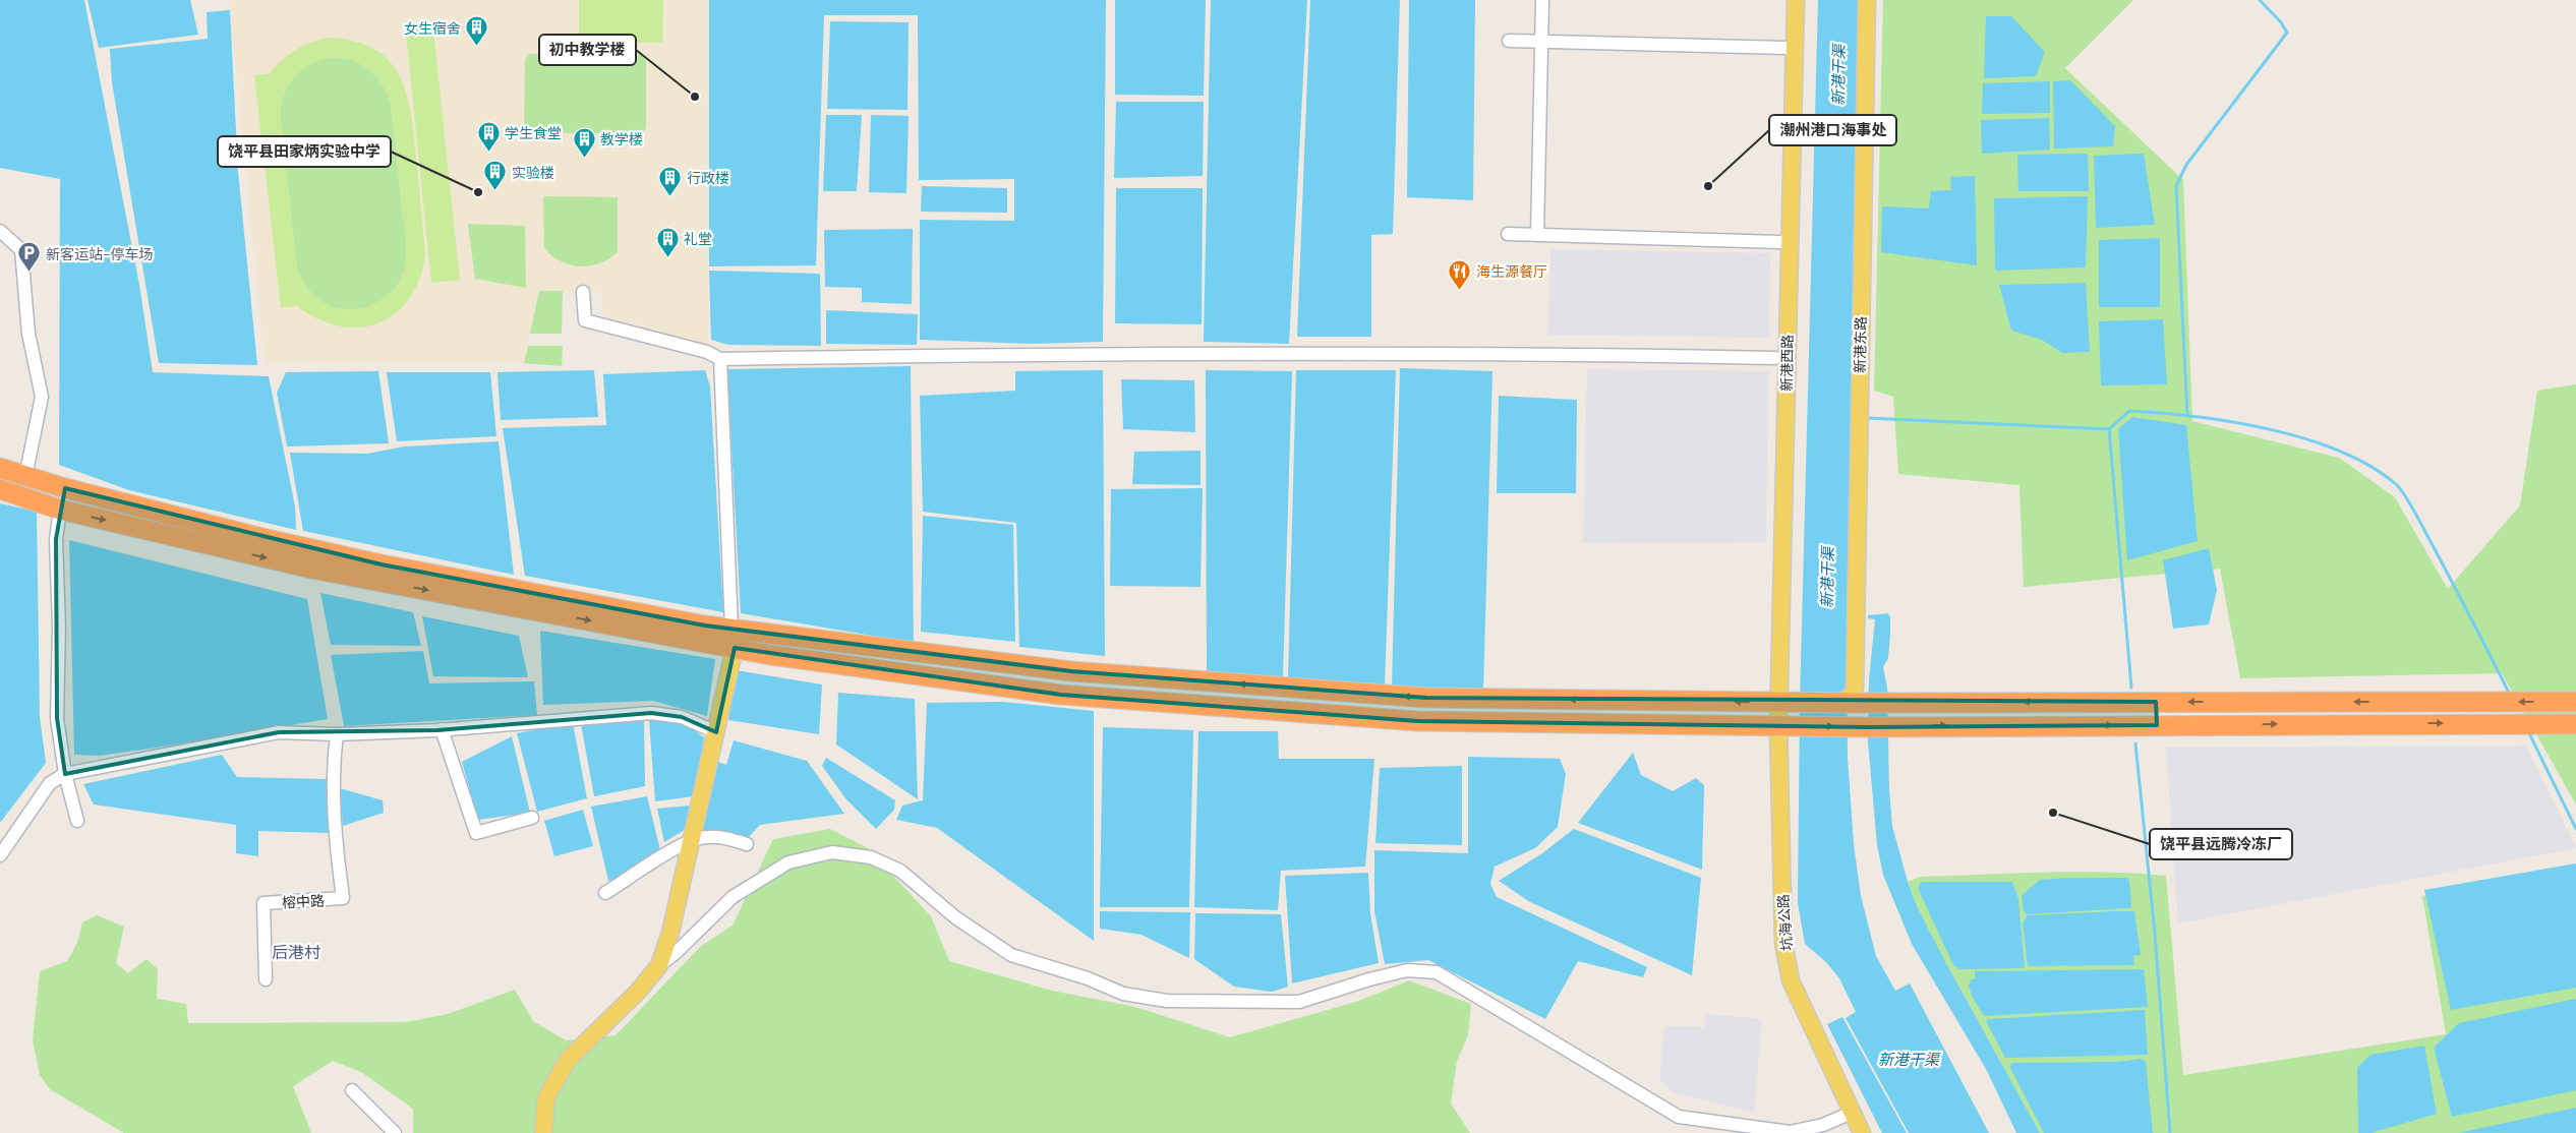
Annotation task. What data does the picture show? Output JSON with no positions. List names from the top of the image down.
{
  "streets": {
    "main road": ["新港东路", "新港西路", "坑海公路"],
    "street": ["榕中路"]
  },
  "crossings": [
    ["新港西路", "坑海公路"]
  ],
  "districts": ["后港村"],
  "water": ["新港干渠"],
  "places": {
    "building": [
      "女生宿舍",
      "学生食堂",
      "教学楼",
      "实验楼",
      "行政楼",
      "礼堂"
    ],
    "other": [
      "初中教学楼",
      "潮州港口海事处",
      "饶平县田家炳实验中学",
      "饶平县远腾冷冻厂"
    ],
    "parking": ["新客运站--停车场"],
    "restaurant": ["海生源餐厅"]
  }
}
